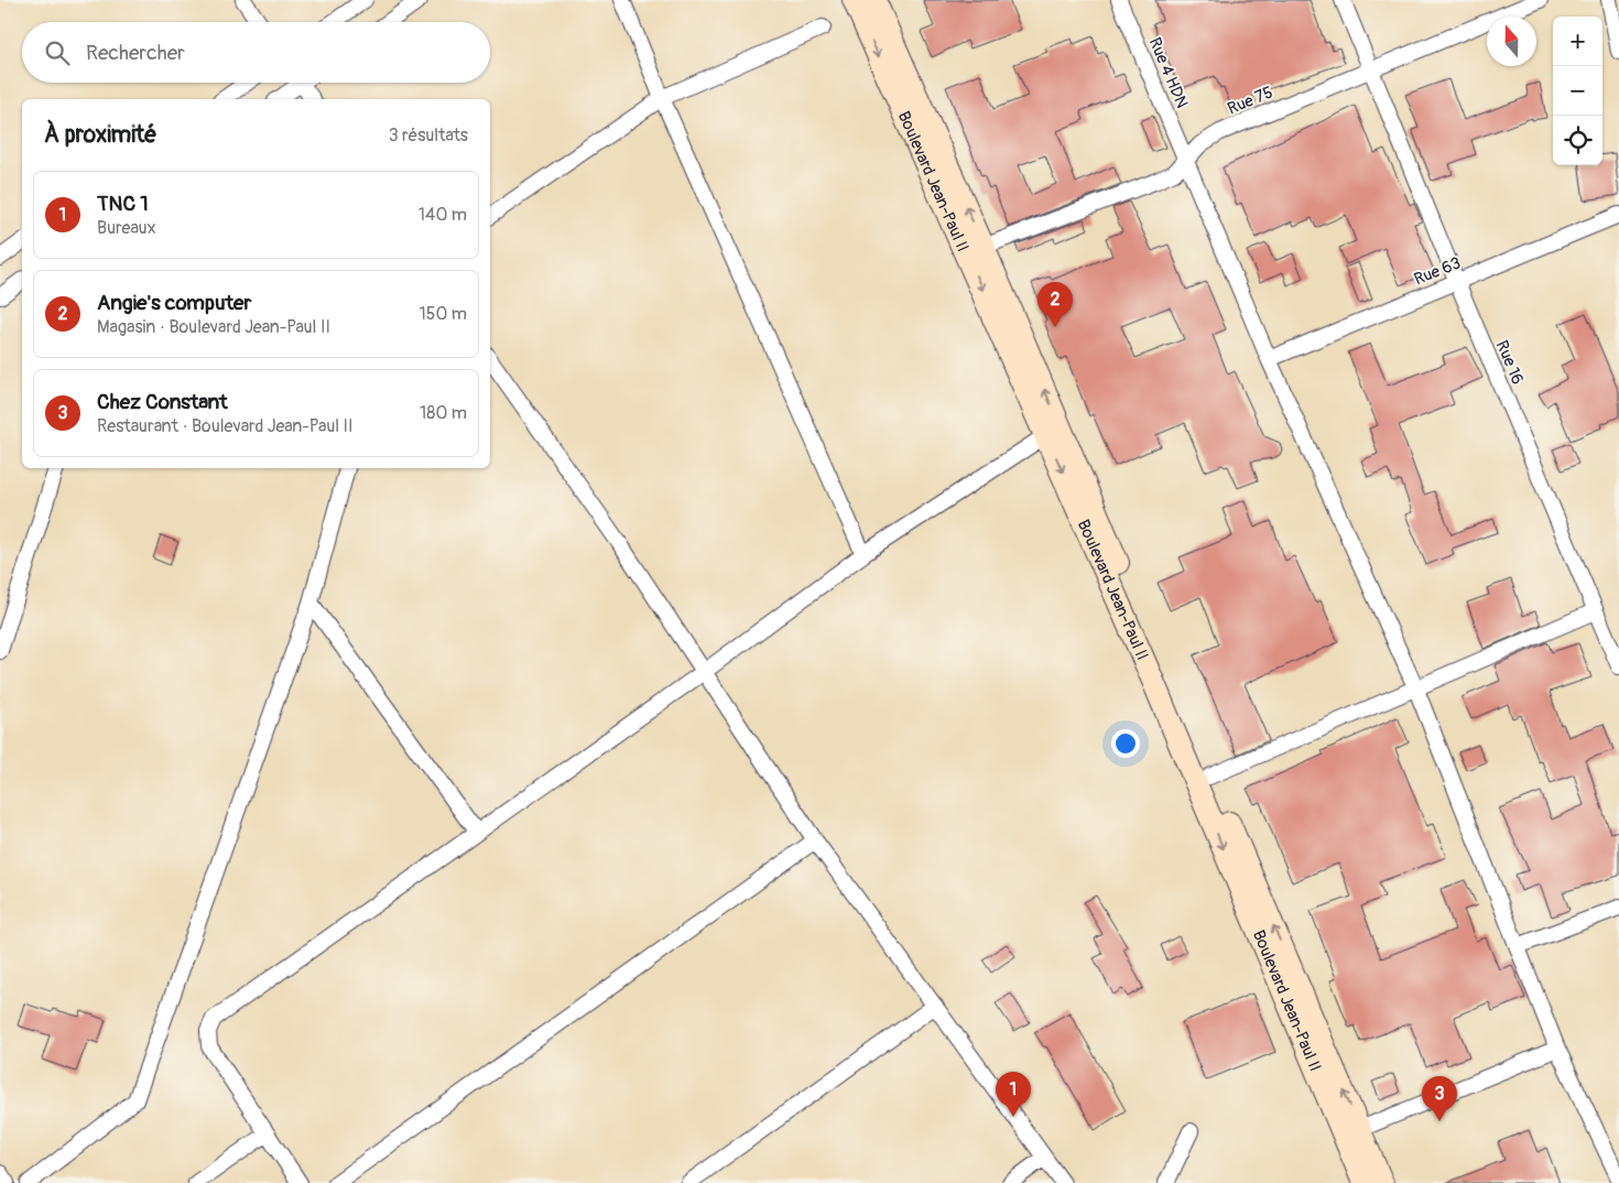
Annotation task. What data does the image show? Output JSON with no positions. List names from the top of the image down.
{
  "streets": {
    "main road": ["Boulevard Jean-Paul II"],
    "street": [
      "Rue 4 HDN",
      "Rue 75",
      "Rue 63",
      "Rue 16"
    ]
  },
  "crossings": [
    ["Rue 4 HDN", "Rue 75"],
    ["Rue 4 HDN", "Rue 63"],
    ["Rue 75", "Boulevard Jean-Paul II"],
    ["Rue 75", "Rue 16"],
    ["Rue 63", "Rue 16"]
  ],
  "north": "top",
  "page": {
    "map_buttons": ["+", "−"],
    "search": "Rechercher",
    "heading": ["À proximité", "3 résultats"],
    "list": [
      {
        "mark": "1",
        "name": "TNC 1",
        "note": "Bureaux",
        "value": "140 m"
      },
      {
        "mark": "2",
        "name": "Angie's computer",
        "note": "Magasin · Boulevard Jean-Paul II",
        "value": "150 m"
      },
      {
        "mark": "3",
        "name": "Chez Constant",
        "note": "Restaurant · Boulevard Jean-Paul II",
        "value": "180 m"
      }
    ],
    "pins": ["2", "1", "3"]
  }
}
